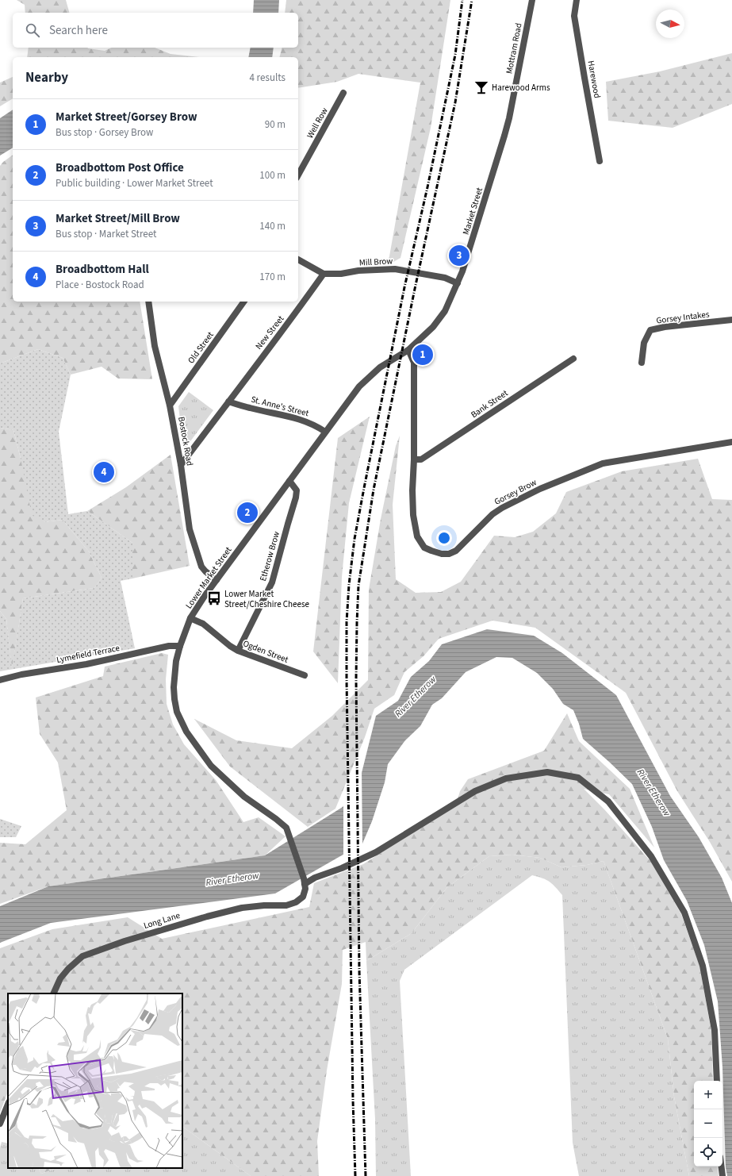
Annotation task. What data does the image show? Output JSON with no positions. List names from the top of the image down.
{
  "streets": {
    "street": [
      "Mottram Road",
      "Harewood",
      "Well Row",
      "Market Street",
      "Mill Brow",
      "Gorsey Intakes",
      "New Street",
      "Old Street",
      "Bank Street",
      "St. Anne's Street",
      "Bostock Road",
      "Gorsey Brow",
      "Etherow Brow",
      "Lower Market Street",
      "Ogden Street",
      "Lymefield Terrace",
      "Long Lane"
    ]
  },
  "crossings": [
    ["Mottram Road", "Market Street"],
    ["Market Street", "Mill Brow"],
    ["Market Street", "Gorsey Brow"],
    ["Market Street", "Lower Market Street"],
    ["Mill Brow", "New Street"],
    ["New Street", "St. Anne's Street"],
    ["New Street", "Bostock Road"],
    ["Old Street", "Bostock Road"],
    ["Bank Street", "Gorsey Brow"],
    ["St. Anne's Street", "Lower Market Street"],
    ["Bostock Road", "Lower Market Street"],
    ["Gorsey Brow", "Lower Market Street"],
    ["Etherow Brow", "Lower Market Street"],
    ["Etherow Brow", "Ogden Street"],
    ["Lower Market Street", "Ogden Street"],
    ["Lower Market Street", "Lymefield Terrace"],
    ["Lower Market Street", "Long Lane"]
  ],
  "water": ["River Etherow"],
  "places": {
    "bar": ["Harewood Arms"],
    "bus stop": ["Lower Market Street/Cheshire Cheese"]
  },
  "north": "right",
  "page": {
    "search": "Search here",
    "heading": ["Nearby", "4 results"],
    "list": [
      {
        "mark": "1",
        "name": "Market Street/Gorsey Brow",
        "note": "Bus stop · Gorsey Brow",
        "value": "90 m"
      },
      {
        "mark": "2",
        "name": "Broadbottom Post Office",
        "note": "Public building · Lower Market Street",
        "value": "100 m"
      },
      {
        "mark": "3",
        "name": "Market Street/Mill Brow",
        "note": "Bus stop · Market Street",
        "value": "140 m"
      },
      {
        "mark": "4",
        "name": "Broadbottom Hall",
        "note": "Place · Bostock Road",
        "value": "170 m"
      }
    ],
    "pins": [
      "3",
      "1",
      "4",
      "2"
    ],
    "map_buttons": ["+", "−"]
  }
}
